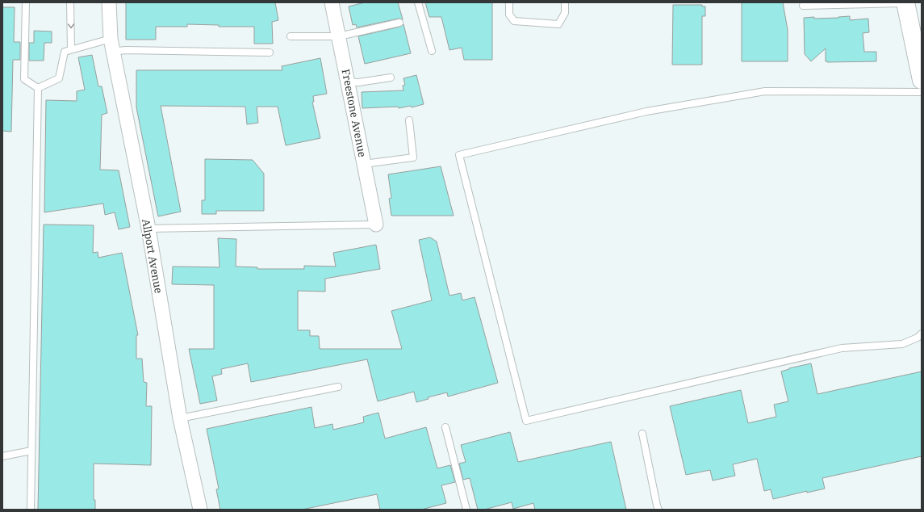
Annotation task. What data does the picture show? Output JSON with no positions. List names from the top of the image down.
{
  "streets": {
    "street": ["Freestone Avenue", "Allport Avenue"]
  }
}
